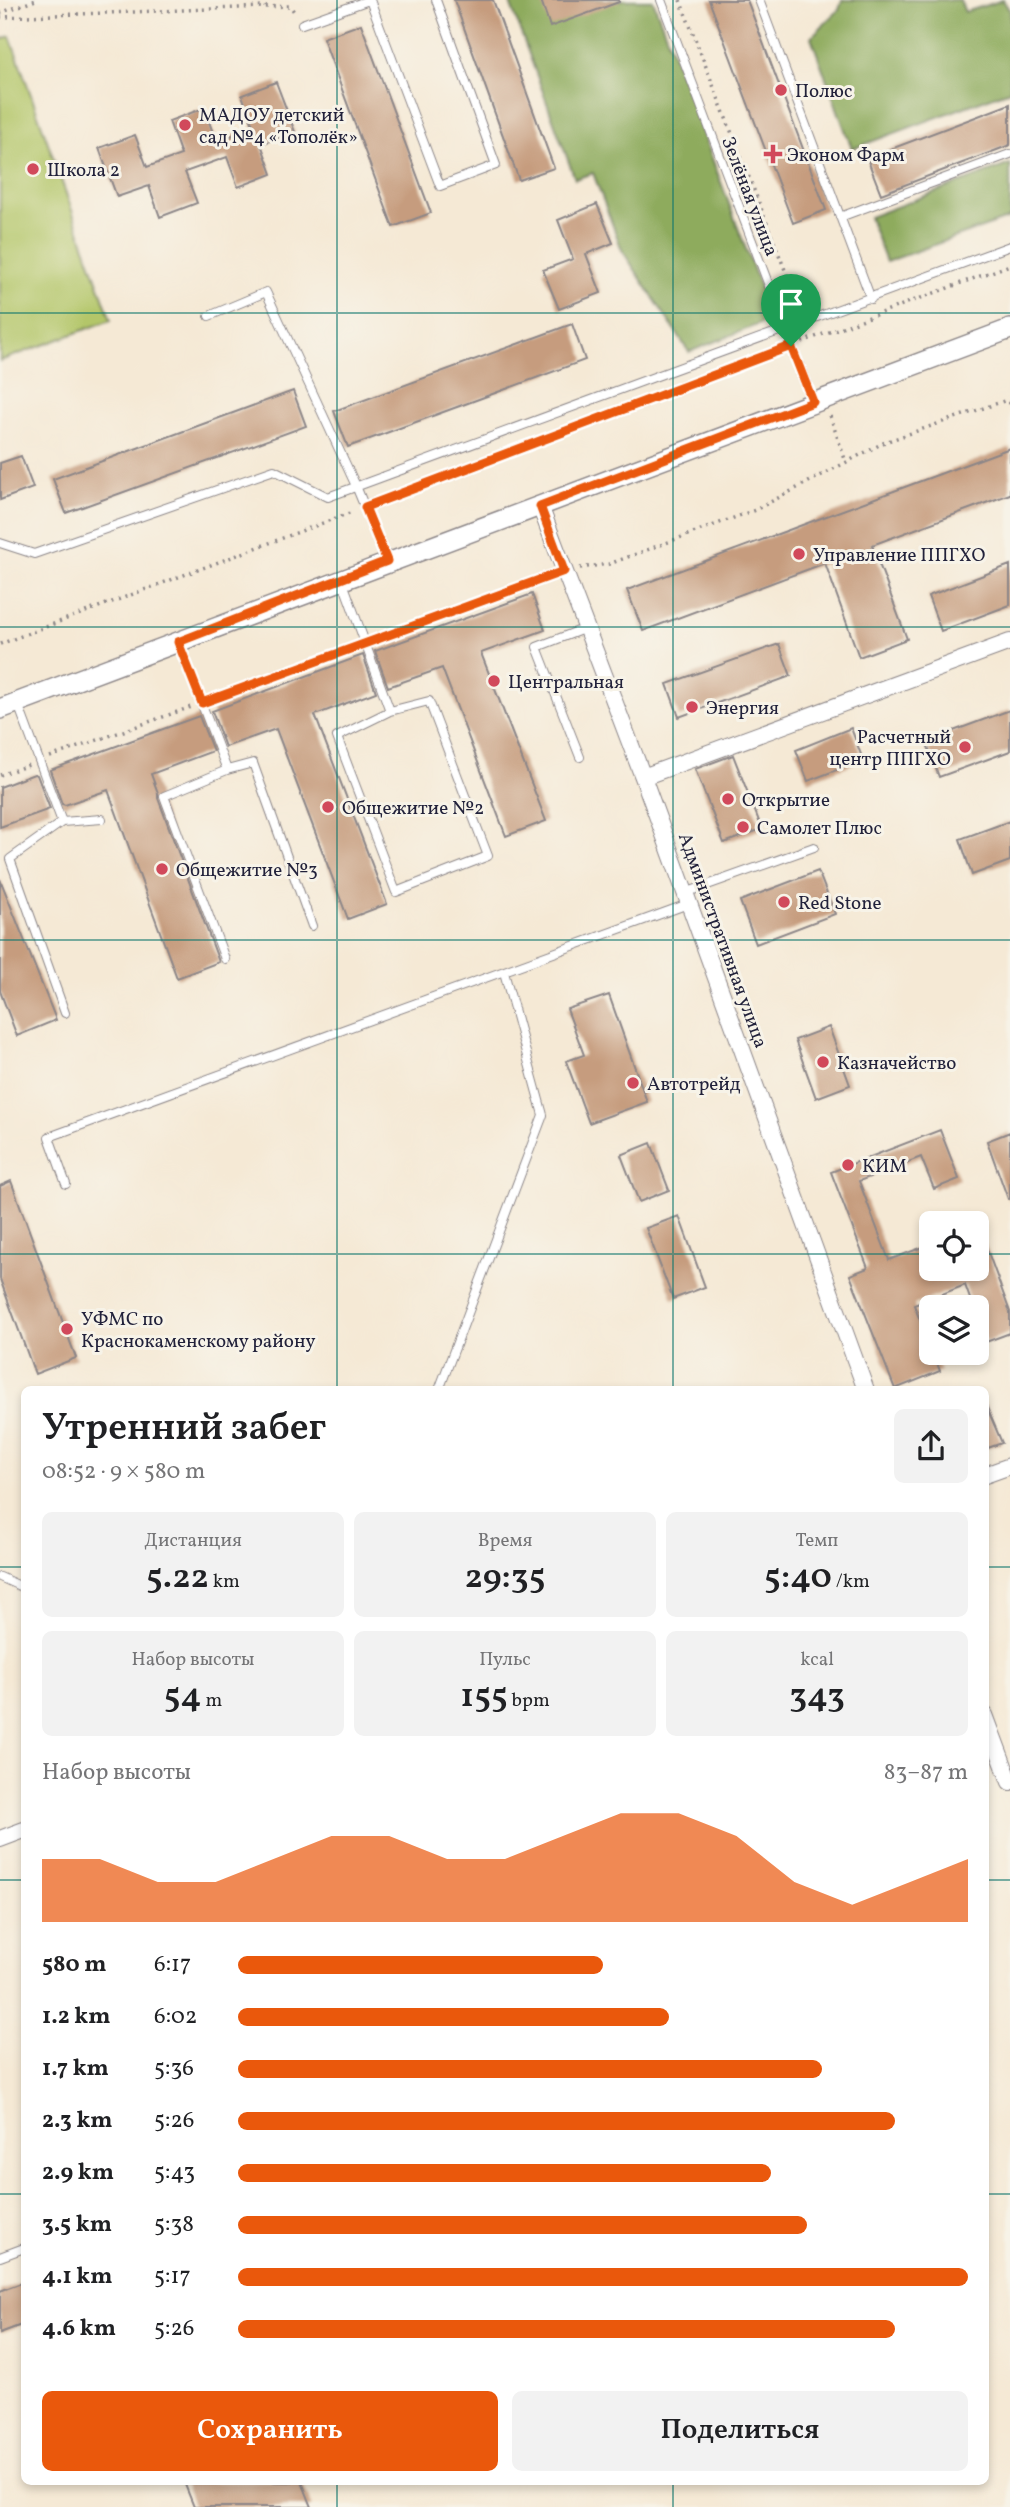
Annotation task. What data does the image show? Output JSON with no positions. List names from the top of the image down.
{
  "streets": {
    "street": ["Административная улица"],
    "lane": ["Зелёная улица"]
  },
  "places": {
    "other": [
      "Полюс",
      "МАДОУ детский сад №4 «Тополёк»",
      "Школа 2",
      "Управление ППГХО",
      "Центральная",
      "Энергия",
      "Расчетный центр ППГХО",
      "Открытие",
      "Общежитие №2",
      "Самолет Плюс",
      "Общежитие №3",
      "Red Stone",
      "Казначейство",
      "Автотрейд",
      "КИМ",
      "УФМС по Краснокаменскому району"
    ],
    "health": ["Эконом Фарм"]
  },
  "page": {
    "heading": ["Утренний забег", "08:52 · 9 × 580 m"],
    "stats": [
      ["Дистанция", "5.22 km"],
      ["Время", "29:35"],
      ["Темп", "5:40 /km"],
      ["Набор высоты", "54 m"],
      ["Пульс", "155 bpm"],
      ["kcal", "343"]
    ],
    "chart": ["Набор высоты", "83–87 m"],
    "list": [
      {
        "name": "580 m",
        "note": "6:17"
      },
      {
        "name": "1.2 km",
        "note": "6:02"
      },
      {
        "name": "1.7 km",
        "note": "5:36"
      },
      {
        "name": "2.3 km",
        "note": "5:26"
      },
      {
        "name": "2.9 km",
        "note": "5:43"
      },
      {
        "name": "3.5 km",
        "note": "5:38"
      },
      {
        "name": "4.1 km",
        "note": "5:17"
      },
      {
        "name": "4.6 km",
        "note": "5:26"
      }
    ],
    "buttons": ["Сохранить", "Поделиться"]
  }
}
